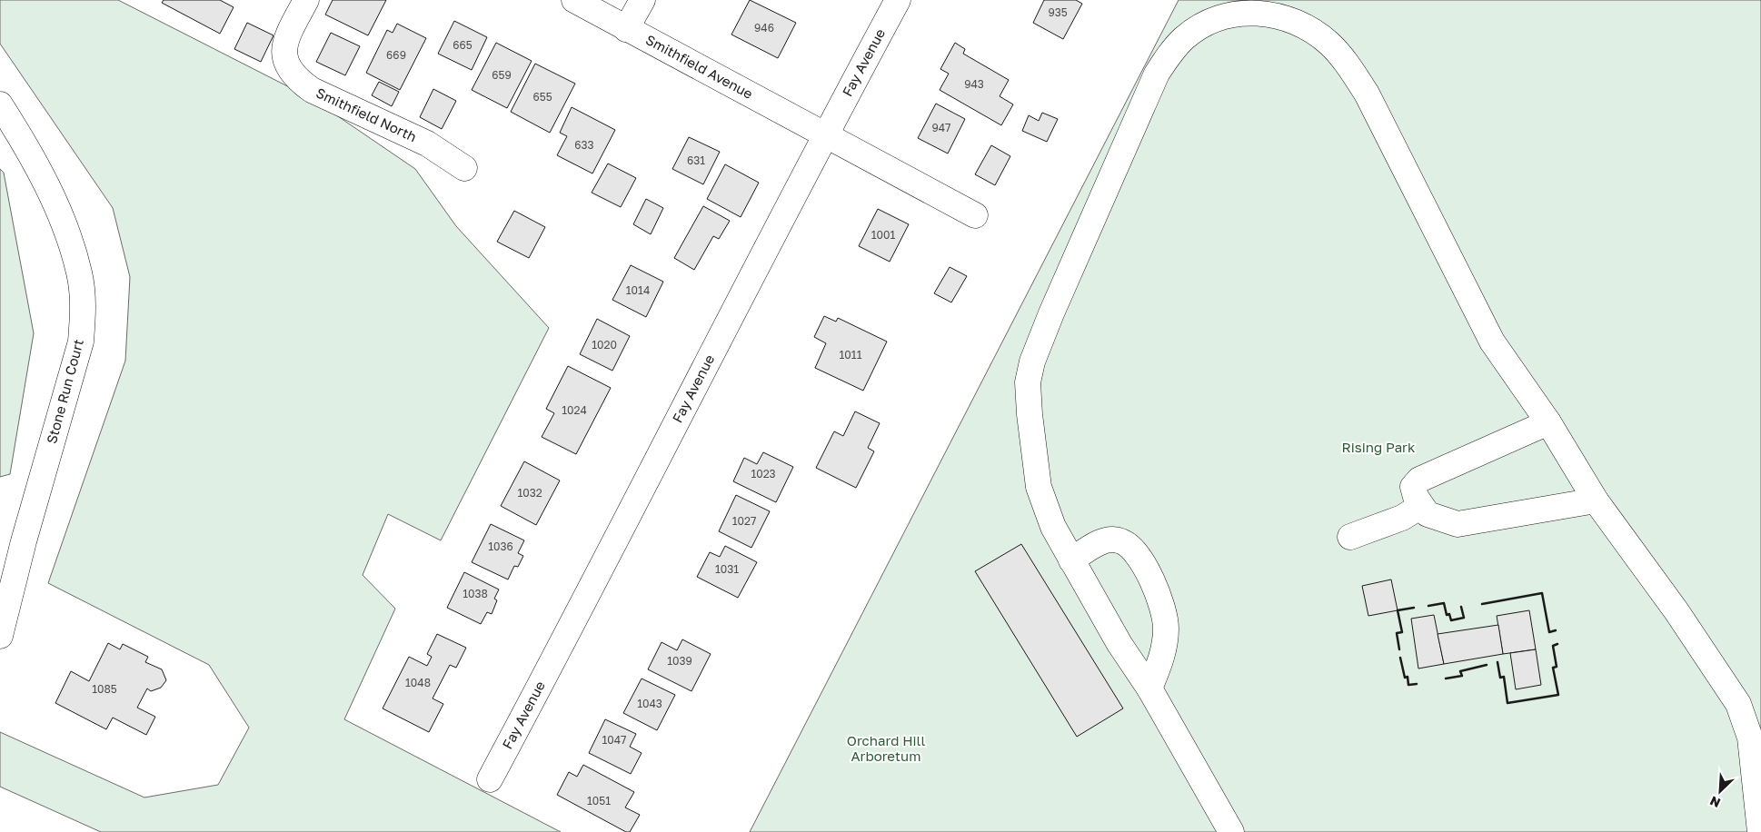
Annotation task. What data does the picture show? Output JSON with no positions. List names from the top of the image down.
{
  "streets": {
    "street": [
      "Fay Avenue",
      "Smithfield Avenue",
      "Smithfield North",
      "Stone Run Court"
    ]
  },
  "crossings": [
    ["Fay Avenue", "Smithfield Avenue"]
  ],
  "parks": ["Rising Park", "Orchard Hill Arboretum"],
  "house_numbers": [
    "935",
    "946",
    "665",
    "669",
    "659",
    "943",
    "655",
    "947",
    "633",
    "631",
    "1001",
    "1014",
    "1020",
    "1011",
    "1024",
    "1023",
    "1032",
    "1027",
    "1036",
    "1031",
    "1038",
    "1039",
    "1048",
    "1085",
    "1043",
    "1047",
    "1051"
  ],
  "north": "bottom left"
}
